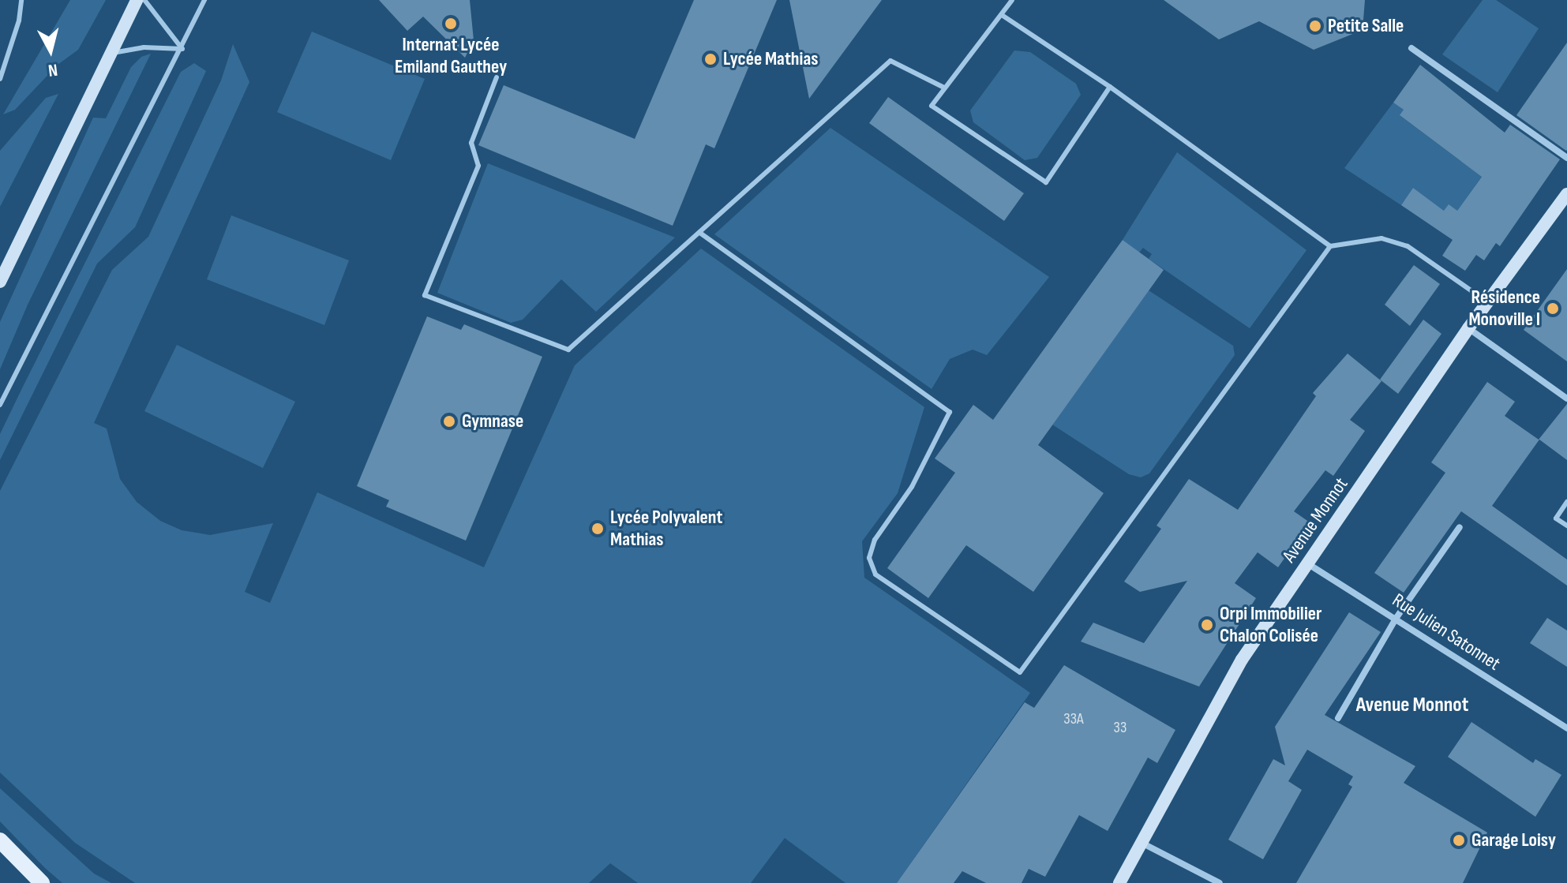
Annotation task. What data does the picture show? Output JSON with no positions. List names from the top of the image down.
{
  "streets": {
    "main road": ["Avenue Monnot"],
    "street": ["Rue Julien Satonnet"]
  },
  "crossings": [
    ["Avenue Monnot", "Rue Julien Satonnet"]
  ],
  "districts": ["Avenue Monnot"],
  "places": [
    "Internat Lycée Emiland Gauthey",
    "Petite Salle",
    "Lycée Mathias",
    "Résidence Monoville I",
    "Gymnase",
    "Lycée Polyvalent Mathias",
    "Orpi Immobilier Chalon Colisée",
    "Garage Loisy"
  ],
  "house_numbers": ["33A", "33"],
  "north": "bottom"
}
